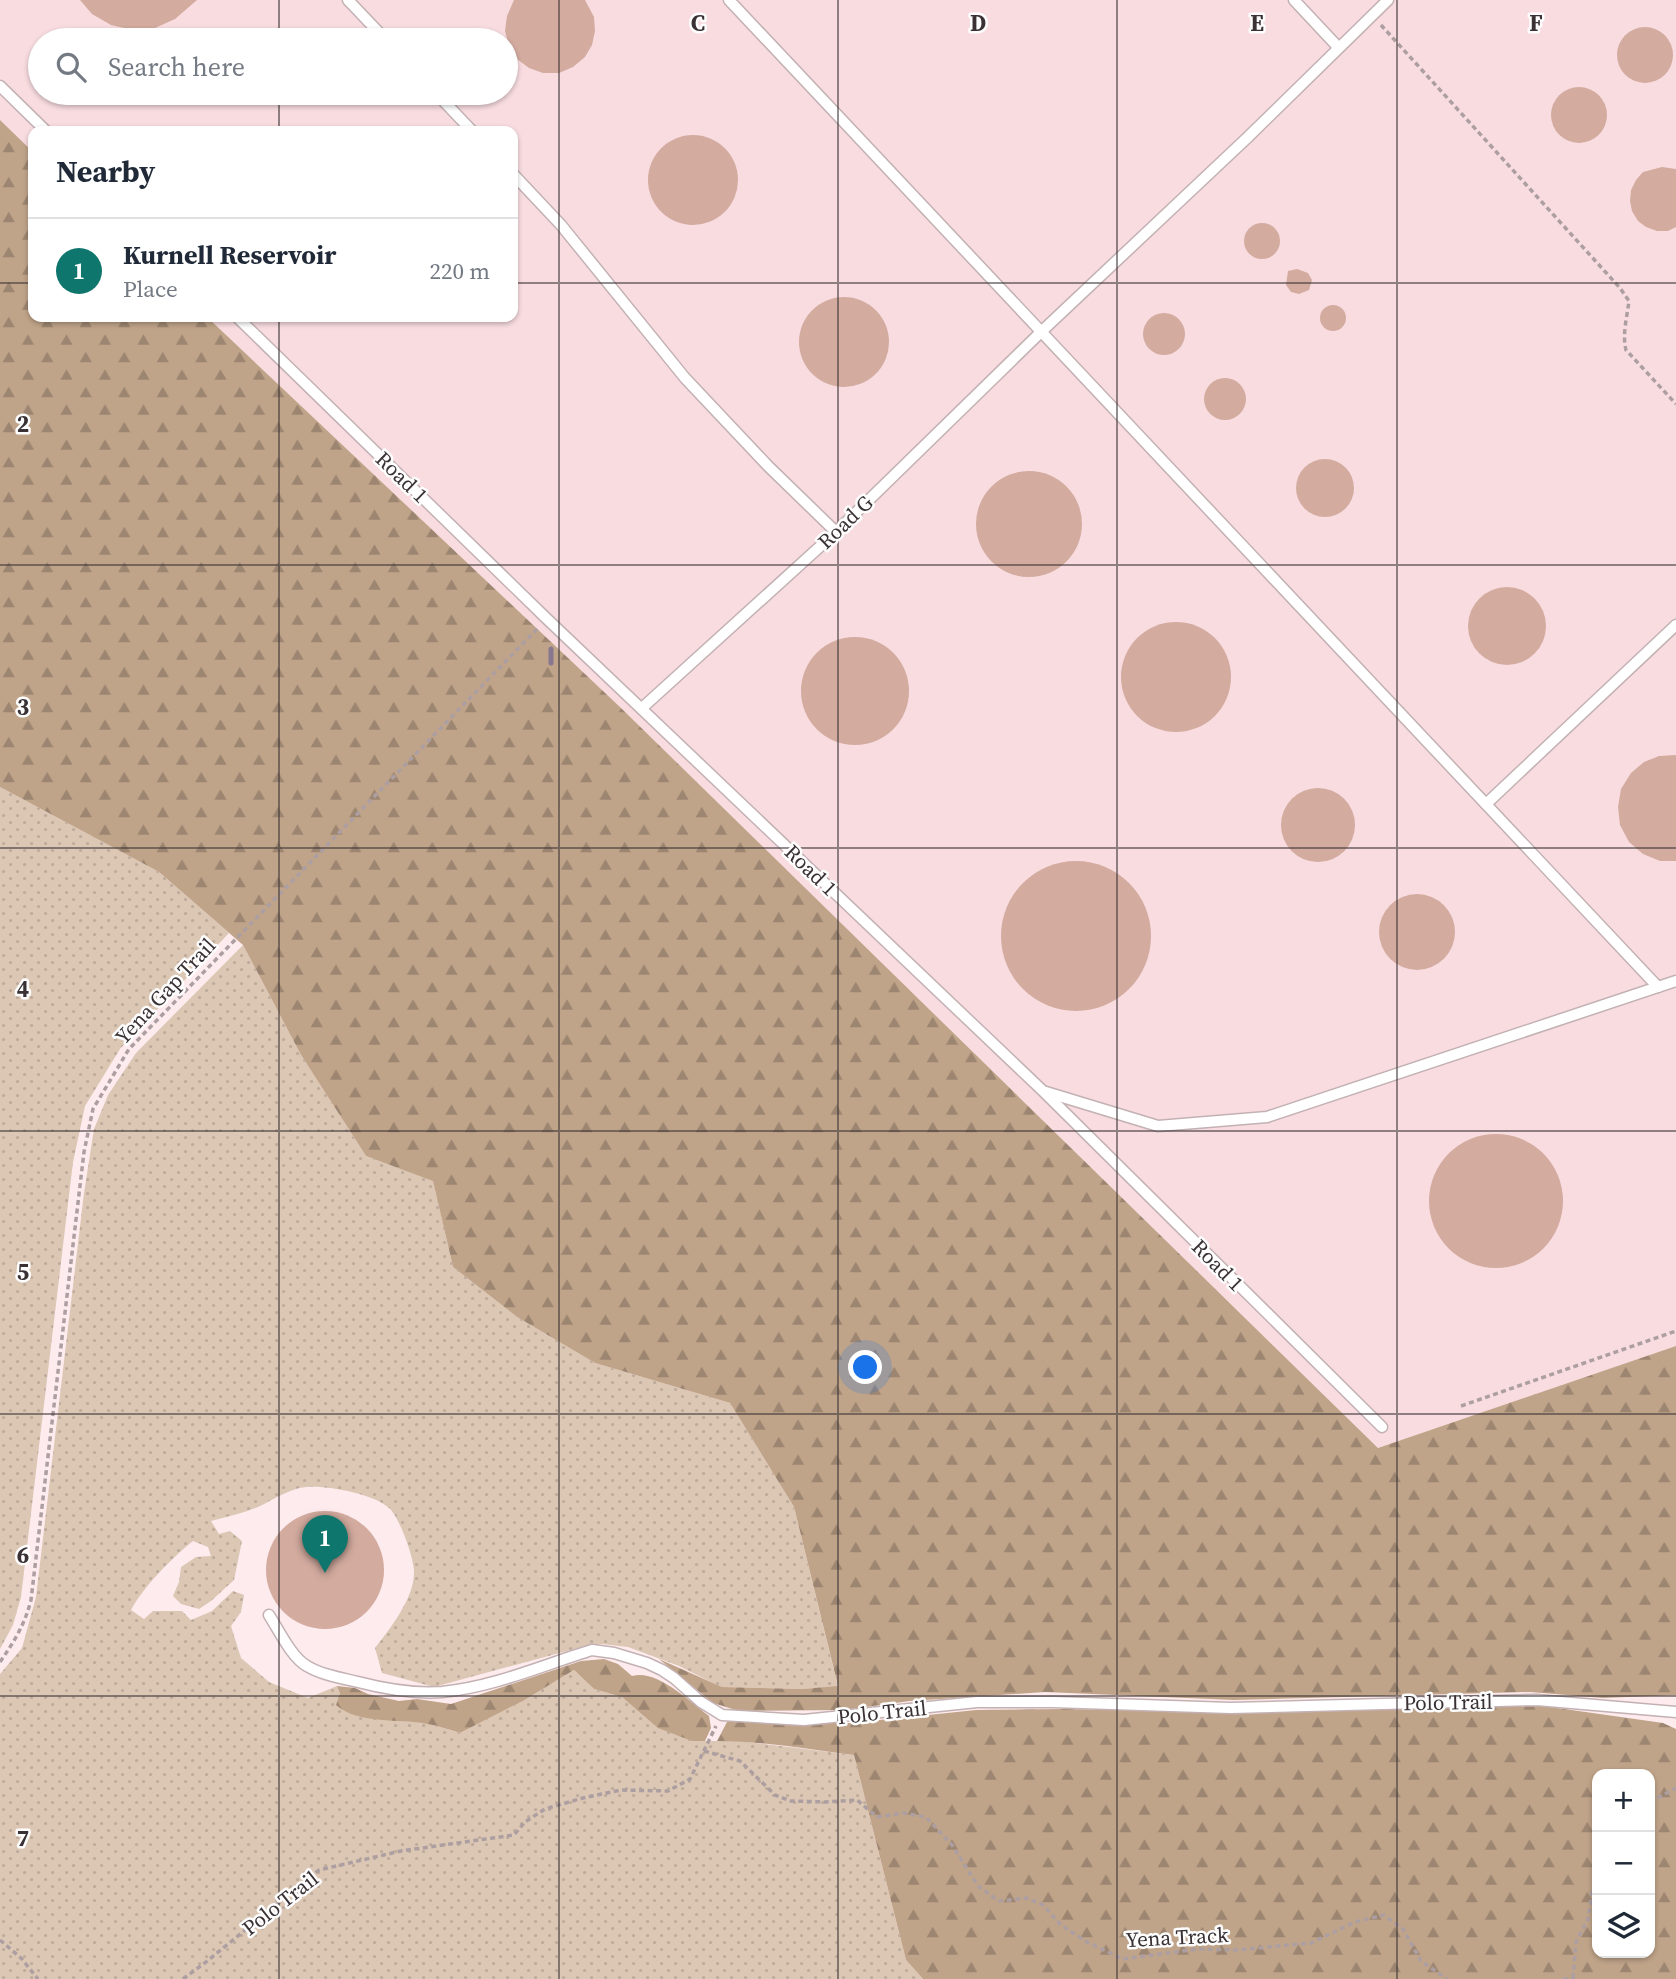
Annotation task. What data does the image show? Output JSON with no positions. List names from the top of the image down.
{
  "streets": {
    "lane": ["Road 1", "Road G", "Polo Trail"],
    "path": ["Yena Gap Trail", "Yena Track"]
  },
  "crossings": [
    ["Road 1", "Road G"],
    ["Road 1", "Yena Gap Trail"],
    ["Polo Trail", "Yena Track"]
  ],
  "page": {
    "search": "Search here",
    "heading": "Nearby",
    "list": [
      {
        "mark": "1",
        "name": "Kurnell Reservoir",
        "note": "Place",
        "value": "220 m"
      }
    ],
    "pins": "1",
    "map_buttons": ["+", "−"]
  },
  "grid": {
    "columns": [
      "C",
      "D",
      "E",
      "F"
    ],
    "rows": [
      "2",
      "3",
      "4",
      "5",
      "6",
      "7"
    ]
  }
}
